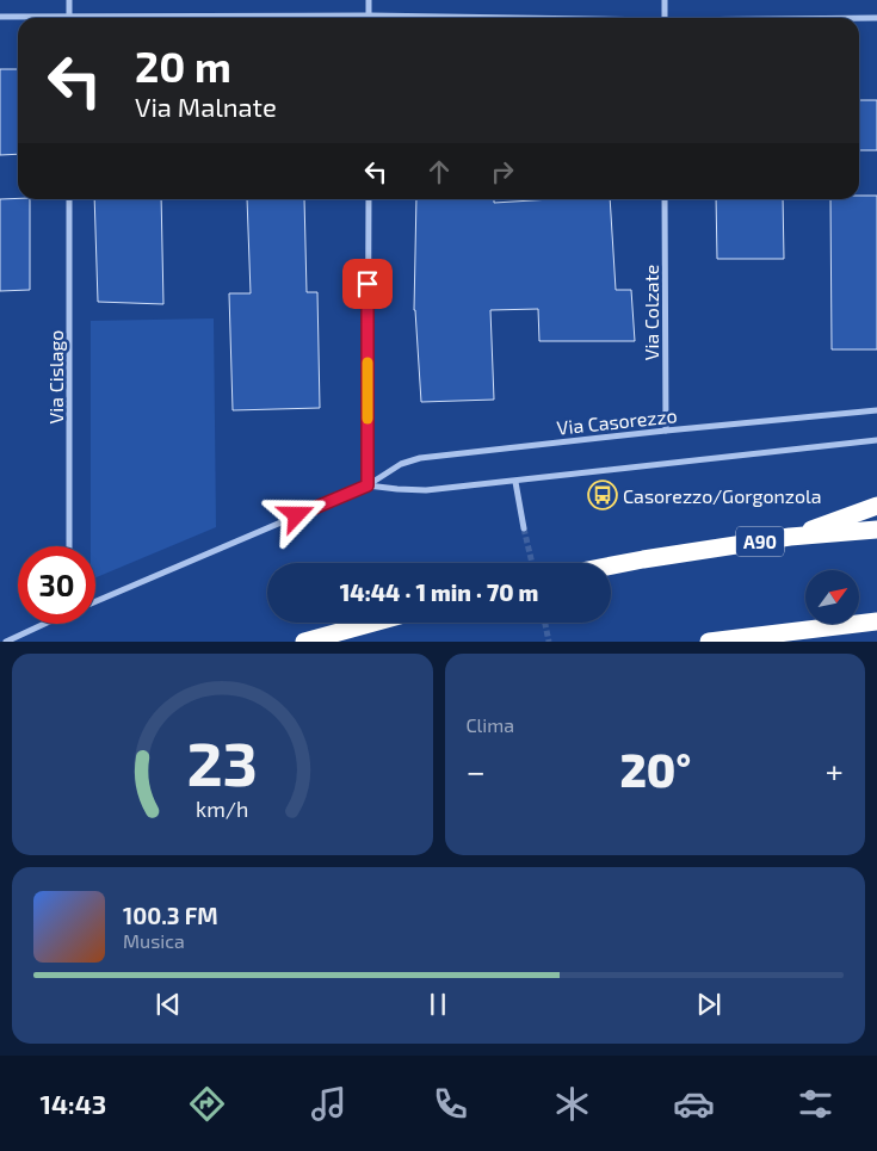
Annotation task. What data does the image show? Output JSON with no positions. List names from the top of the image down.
{
  "streets": {
    "highway": ["A90"],
    "street": ["Via Colzate", "Via Cislago", "Via Casorezzo"]
  },
  "crossings": [
    ["Via Colzate", "Via Casorezzo"]
  ],
  "places": {
    "bus stop": ["Casorezzo/Gorgonzola"]
  },
  "north": "top right",
  "page": {
    "turn": ["20 m", "Via Malnate"],
    "limit": "30",
    "trip": "14:44 · 1 min · 70 m",
    "tile": "Clima",
    "heat": ["−", "20°", "+"],
    "song": ["100.3 FM", "Musica"],
    "tabs": "14:43",
    "gauge": ["23", "km/h"]
  }
}
